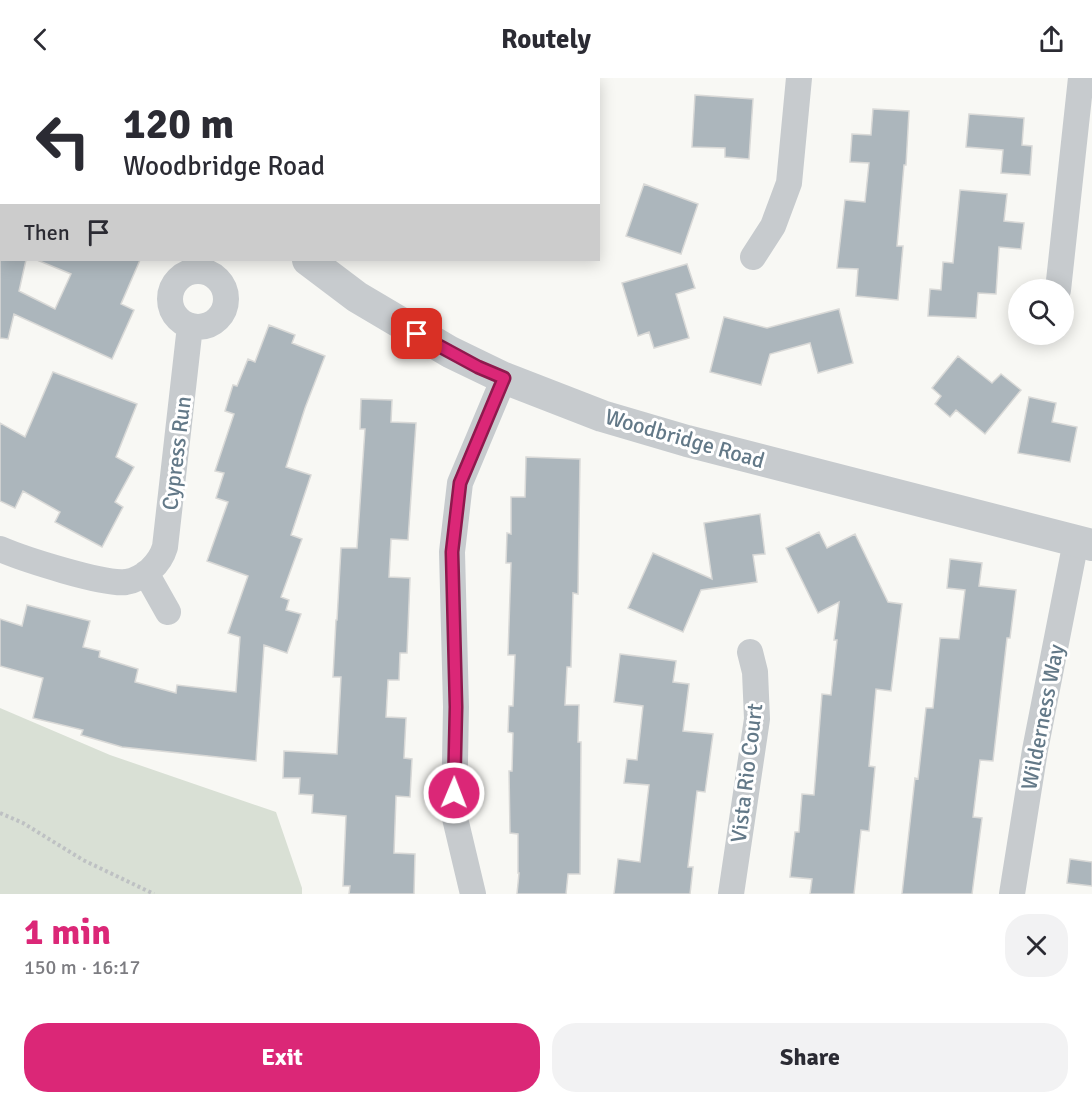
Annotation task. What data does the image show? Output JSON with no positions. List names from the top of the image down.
{
  "streets": {
    "street": [
      "Woodbridge Road",
      "Cypress Run",
      "Wilderness Way",
      "Vista Rio Court"
    ]
  },
  "crossings": [
    ["Woodbridge Road", "Wilderness Way"]
  ],
  "page": {
    "header": "Routely",
    "turn": ["120 m", "Woodbridge Road"],
    "then": "Then",
    "heading": ["1 min", "150 m · 16:17"],
    "buttons": ["Exit", "Share"]
  }
}
